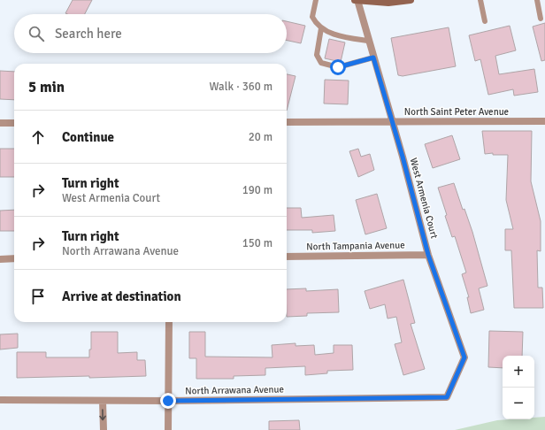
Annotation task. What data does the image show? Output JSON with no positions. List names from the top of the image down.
{
  "streets": {
    "street": [
      "North Saint Peter Avenue",
      "West Armenia Court",
      "North Tampania Avenue",
      "North Arrawana Avenue"
    ]
  },
  "crossings": [
    ["North Saint Peter Avenue", "West Armenia Court"],
    ["West Armenia Court", "North Tampania Avenue"],
    ["West Armenia Court", "North Arrawana Avenue"]
  ],
  "page": {
    "search": "Search here",
    "heading": ["5 min", "Walk · 360 m"],
    "list": [
      ["Continue", "20 m"],
      ["Turn right", "West Armenia Court", "190 m"],
      ["Turn right", "North Arrawana Avenue", "150 m"],
      "Arrive at destination"
    ],
    "map_buttons": ["+", "−"]
  }
}
